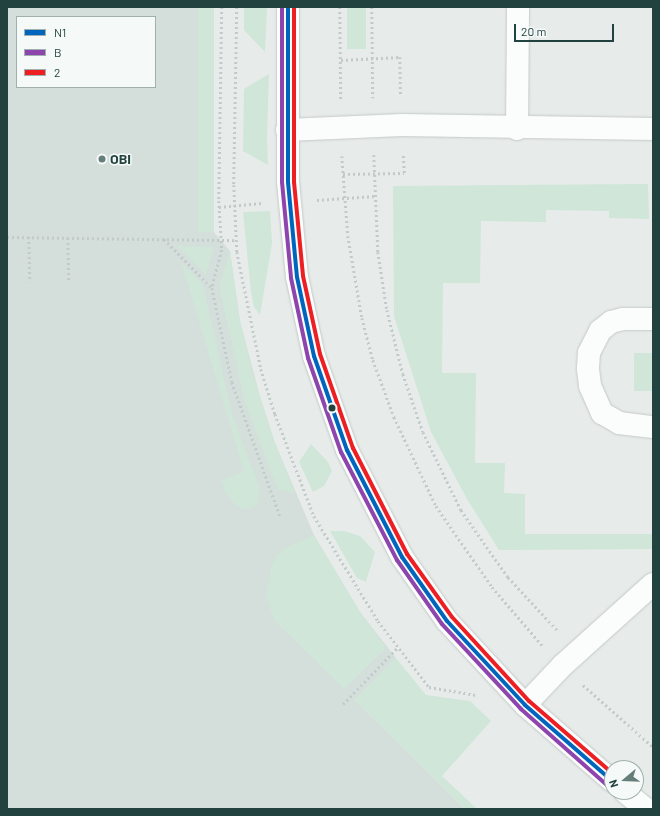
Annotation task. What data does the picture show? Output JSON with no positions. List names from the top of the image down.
{
  "places": ["OBI"],
  "lines": ["transit line N1", "transit line B", "transit line 2"],
  "legend": ["N1", "B", "2"],
  "scale_bar": "20 m",
  "north": "left"
}
